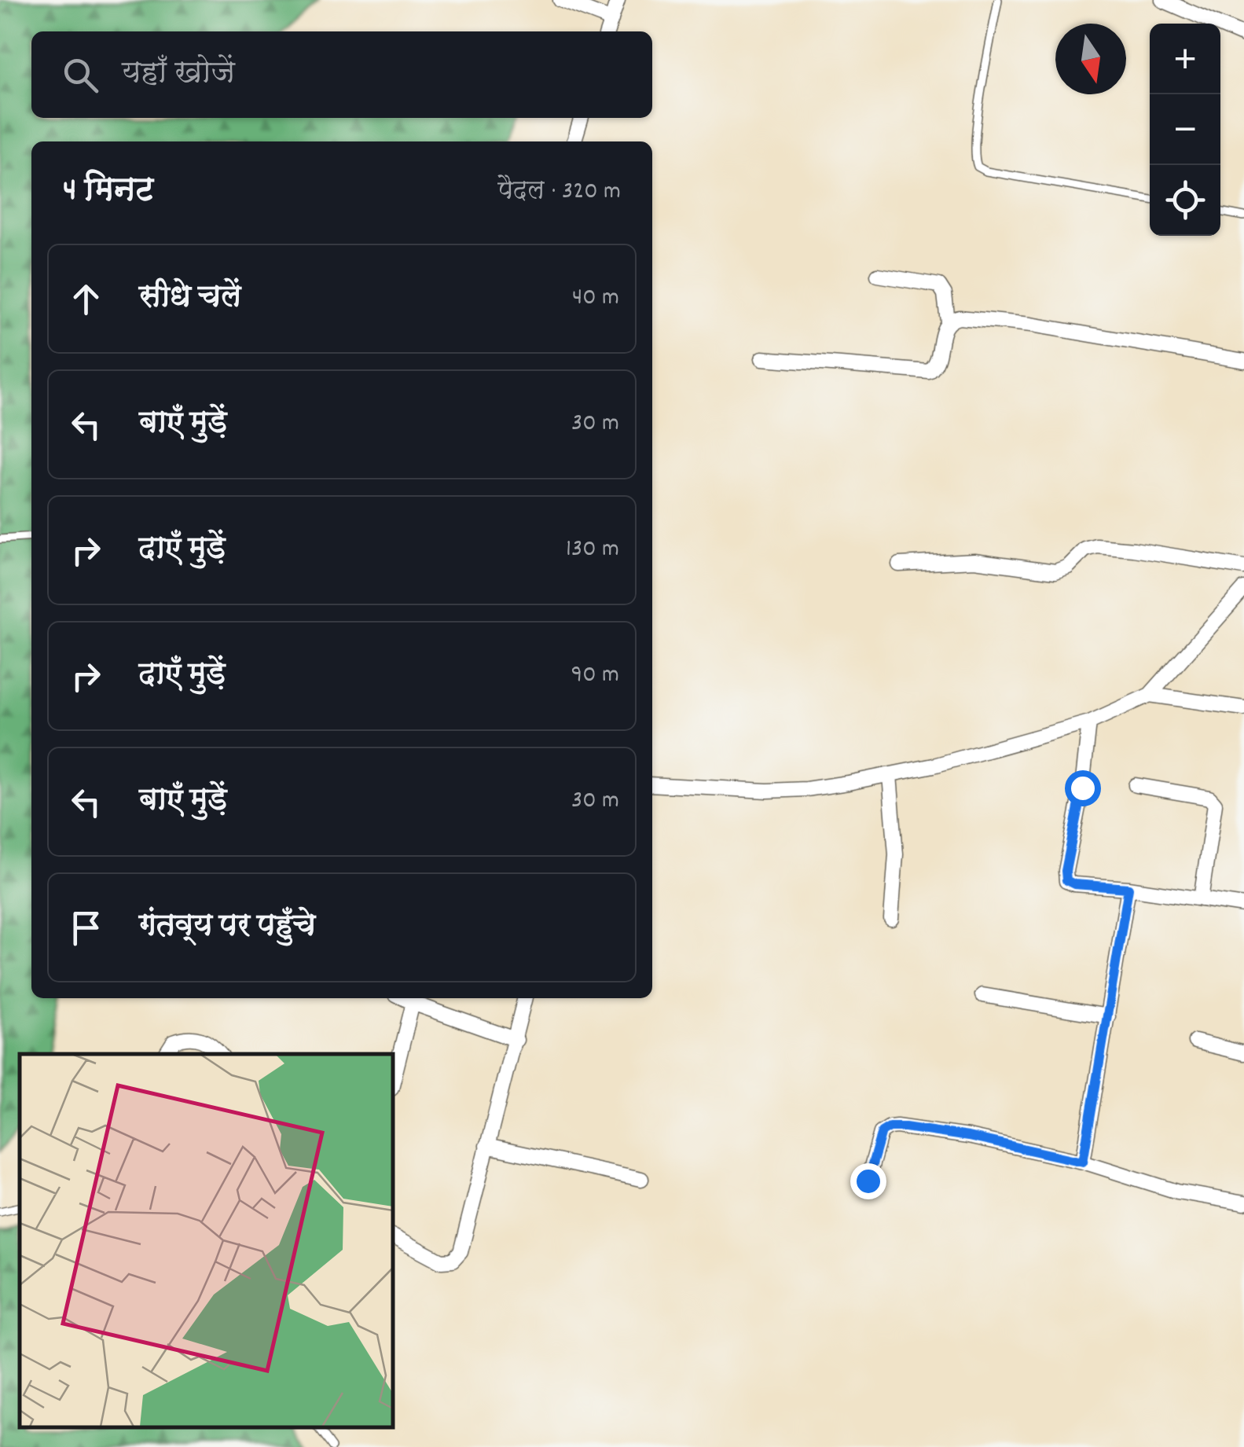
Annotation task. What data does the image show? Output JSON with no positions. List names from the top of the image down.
{
  "north": "bottom",
  "page": {
    "map_buttons": ["+", "−"],
    "search": "यहाँ खोजें",
    "heading": ["4 मिनट", "पैदल · 320 m"],
    "list": [
      ["सीधे चलें", "40 m"],
      ["बाएँ मुड़ें", "30 m"],
      ["दाएँ मुड़ें", "130 m"],
      ["दाएँ मुड़ें", "90 m"],
      ["बाएँ मुड़ें", "30 m"],
      "गंतव्य पर पहुँचे"
    ]
  }
}
